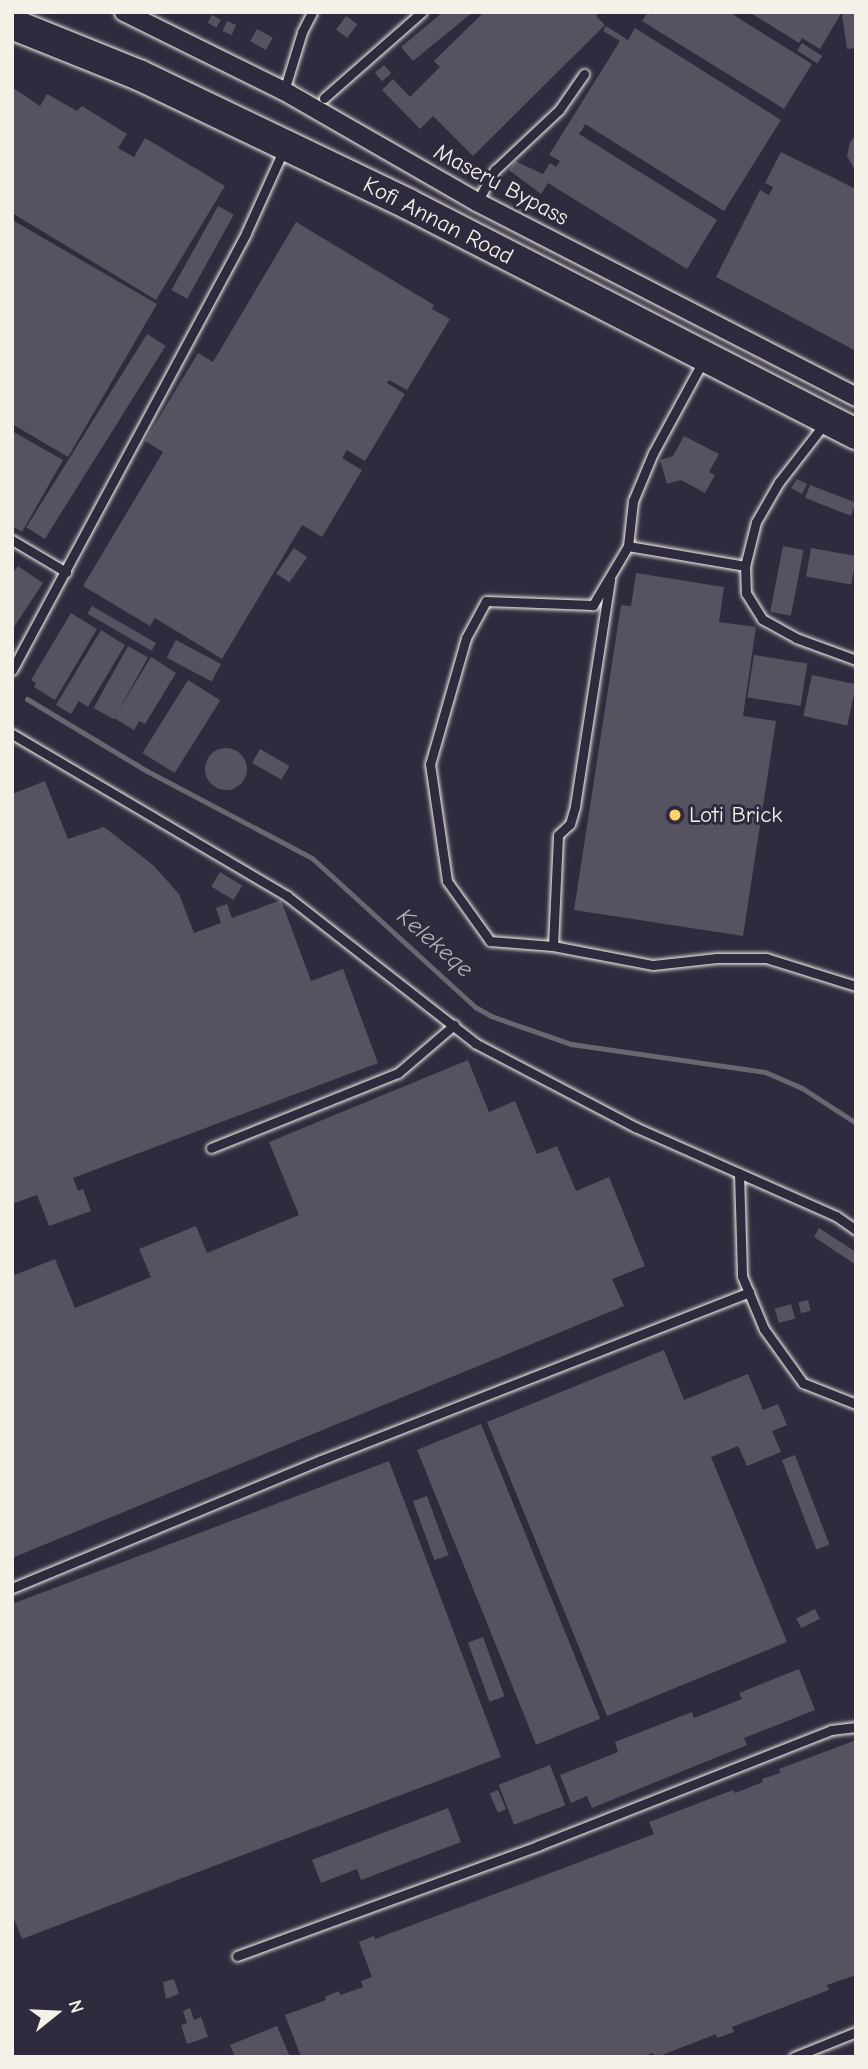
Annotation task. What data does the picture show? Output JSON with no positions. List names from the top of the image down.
{
  "streets": {
    "main road": ["Kofi Annan Road"],
    "street": ["Maseru Bypass"]
  },
  "water": ["Kelekeqe"],
  "places": ["Loti Brick"],
  "north": "right"
}
